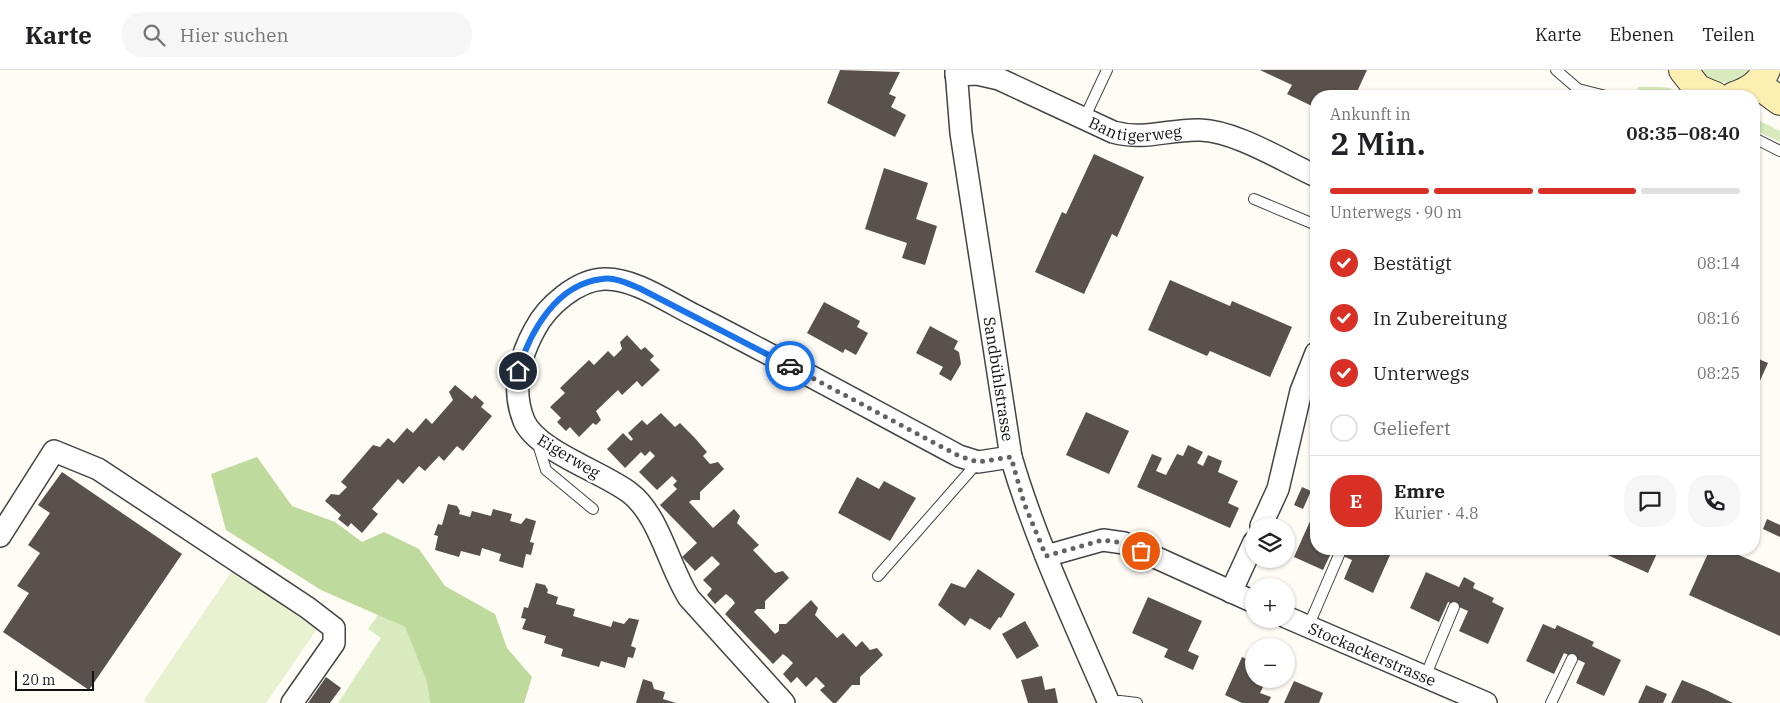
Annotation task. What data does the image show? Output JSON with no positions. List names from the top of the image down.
{
  "streets": {
    "street": [
      "Bantigerweg",
      "Sandbühlstrasse",
      "Eigerweg",
      "Stockackerstrasse"
    ]
  },
  "crossings": [
    ["Bantigerweg", "Sandbühlstrasse"],
    ["Sandbühlstrasse", "Eigerweg"]
  ],
  "scale_bar": "20 m",
  "page": {
    "header": "Karte",
    "search": "Hier suchen",
    "nav": ["Karte", "Ebenen", "Teilen"],
    "heading": ["2 Min.", "Ankunft in", "08:35–08:40"],
    "panel": ["Emre", "Kurier · 4.8"],
    "bar": "Unterwegs · 90 m",
    "list": [
      ["Bestätigt", "08:14"],
      ["In Zubereitung", "08:16"],
      ["Unterwegs", "08:25"],
      "Geliefert"
    ],
    "round": "E",
    "map_buttons": ["+", "−"],
    "scale": "20 m"
  }
}
